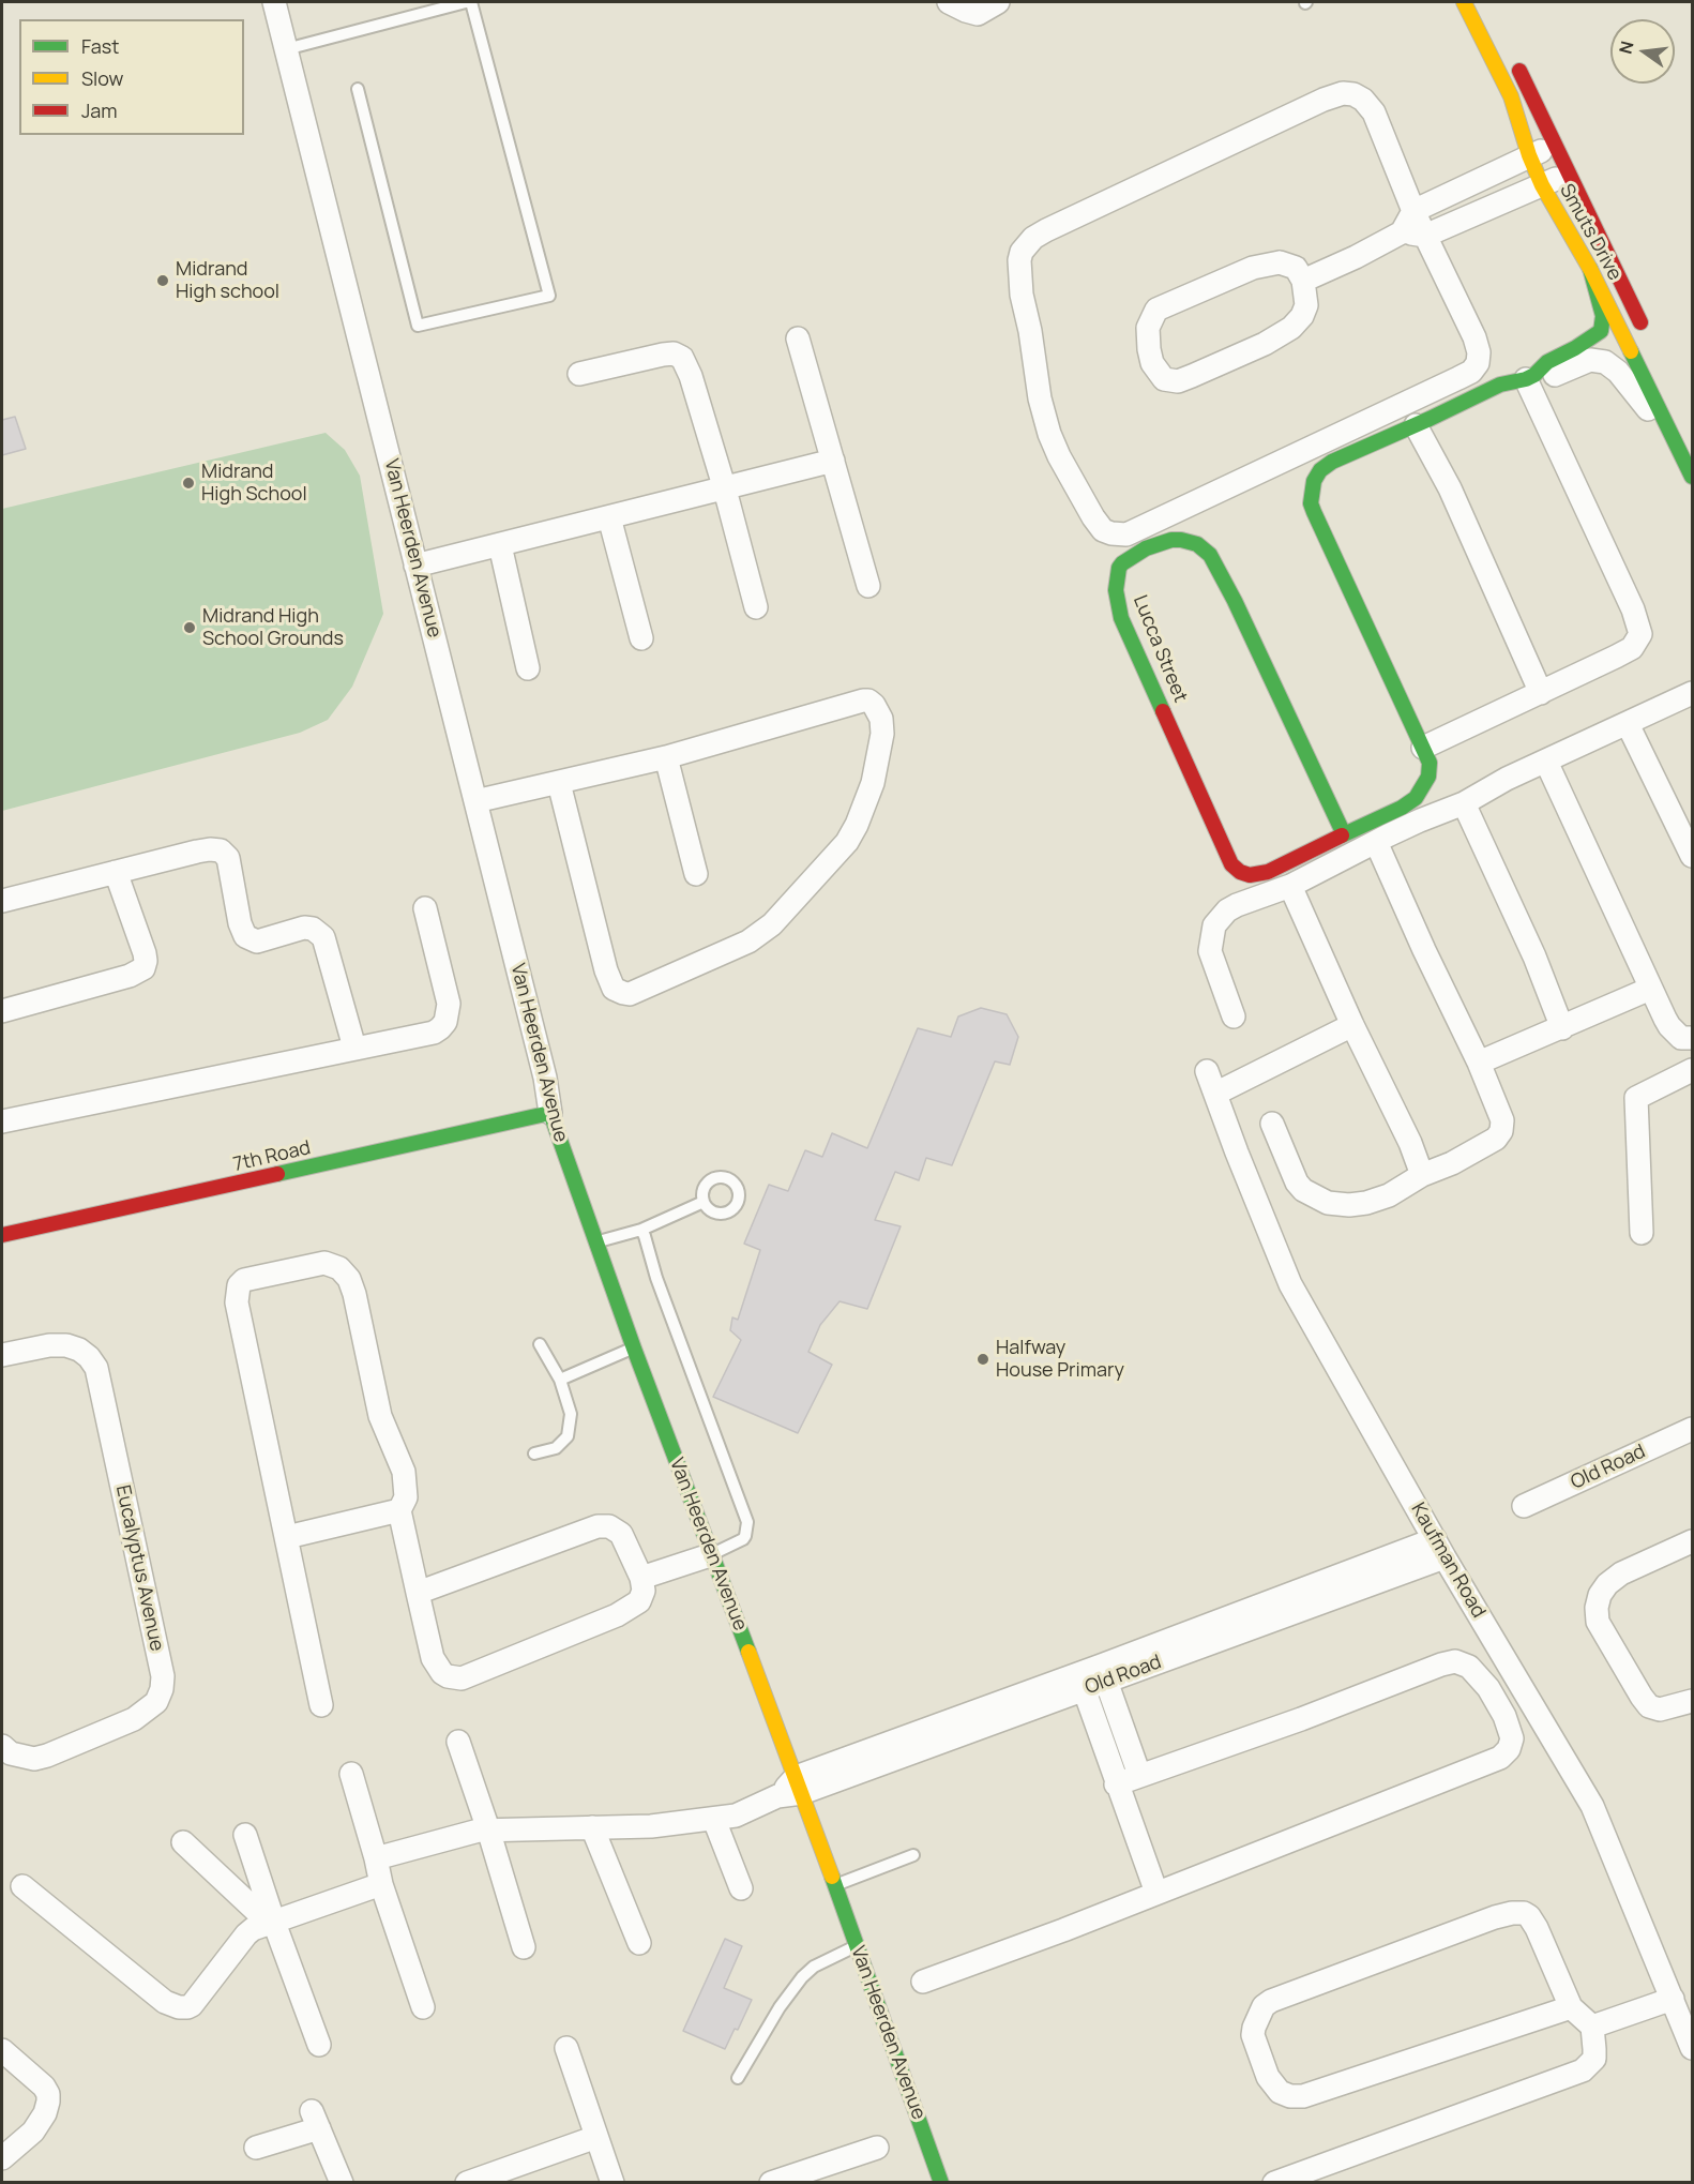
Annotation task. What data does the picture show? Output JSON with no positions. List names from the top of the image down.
{
  "streets": {
    "street": [
      "Smuts Drive",
      "Van Heerden Avenue",
      "Lucca Street",
      "7th Road",
      "Old Road",
      "Kaufman Road",
      "Eucalyptus Avenue"
    ]
  },
  "crossings": [
    ["Van Heerden Avenue", "7th Road"],
    ["Van Heerden Avenue", "Old Road"],
    ["Old Road", "Kaufman Road"]
  ],
  "places": [
    "Midrand High school",
    "Midrand High School",
    "Midrand High School Grounds",
    "Halfway House Primary"
  ],
  "legend": ["Fast", "Slow", "Jam"],
  "north": "left"
}
